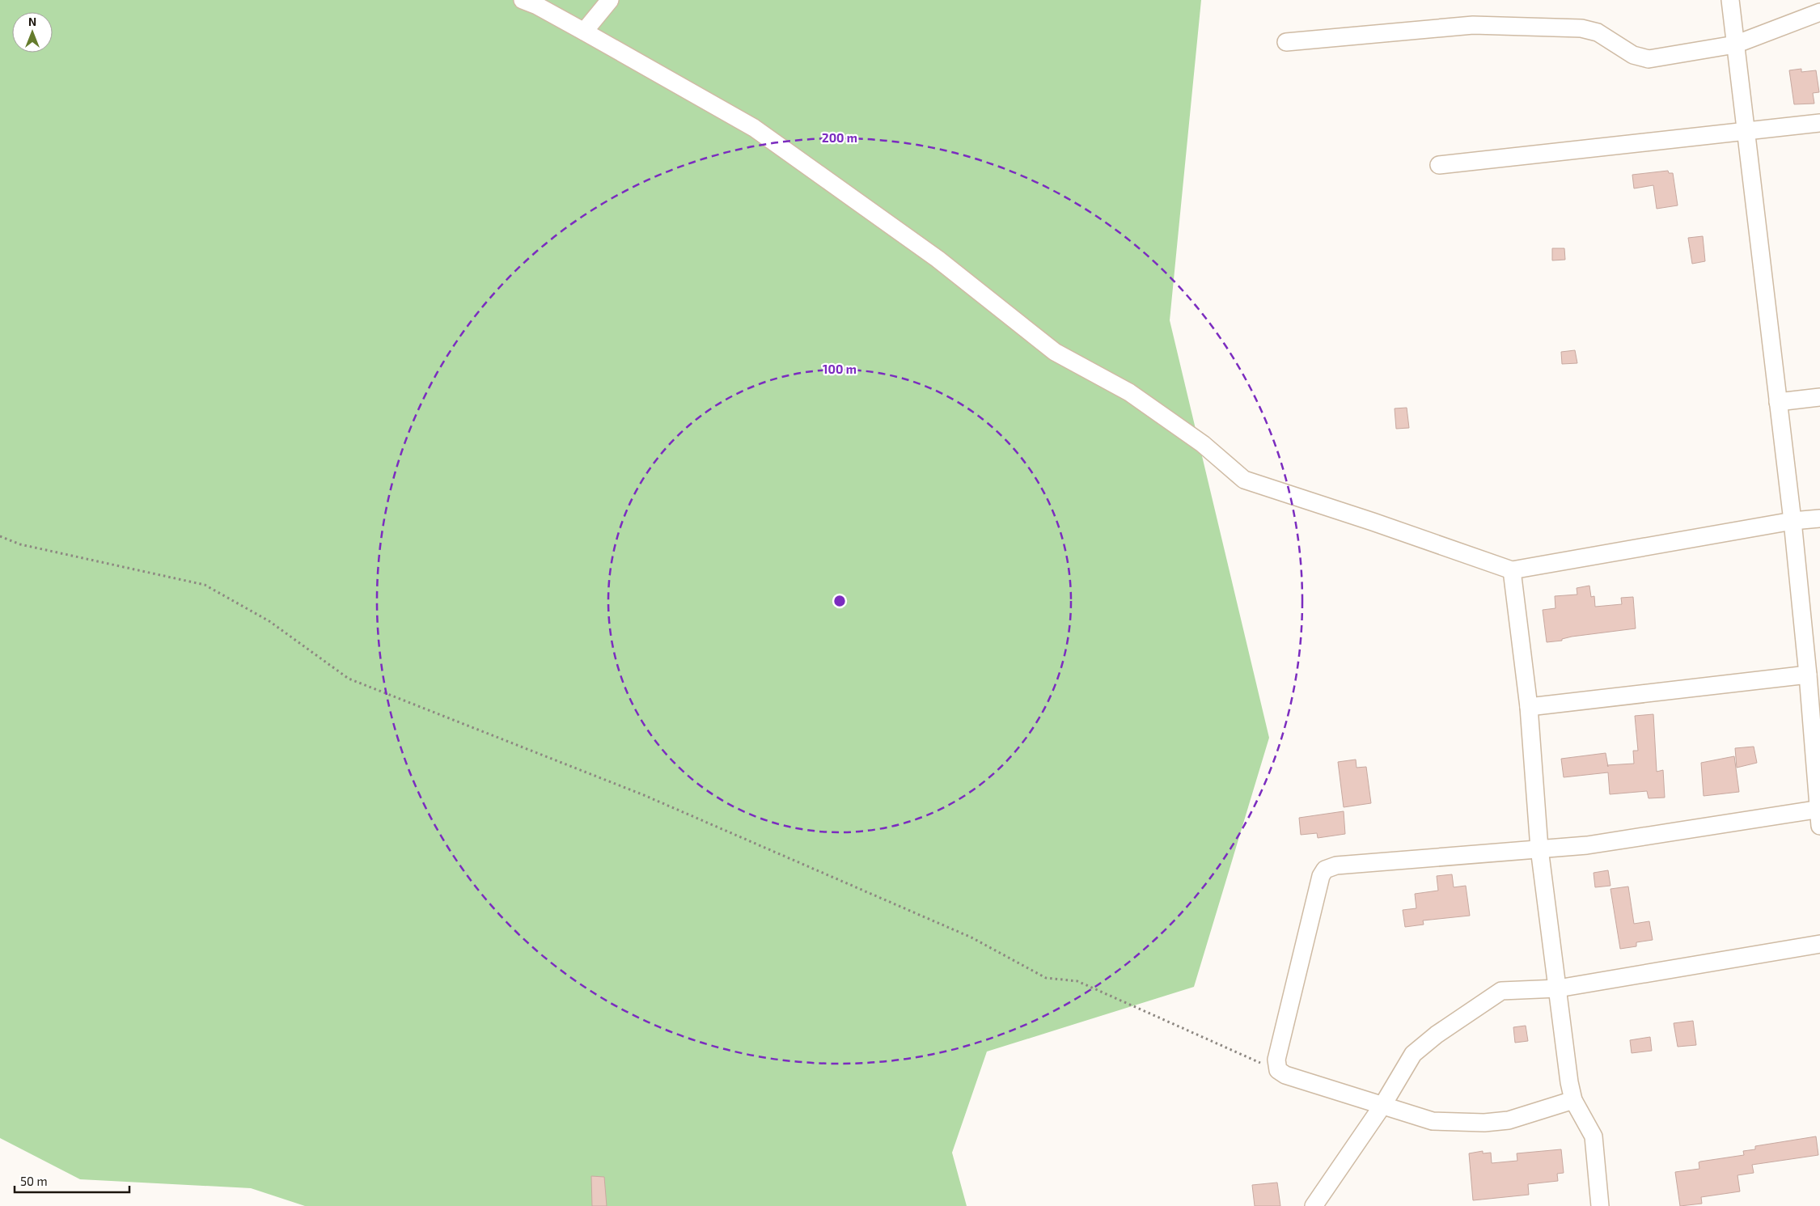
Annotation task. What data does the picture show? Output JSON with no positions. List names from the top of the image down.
{
  "scale_bar": "50 m",
  "north": "top",
  "rings": ["200 m", "100 m"]
}
